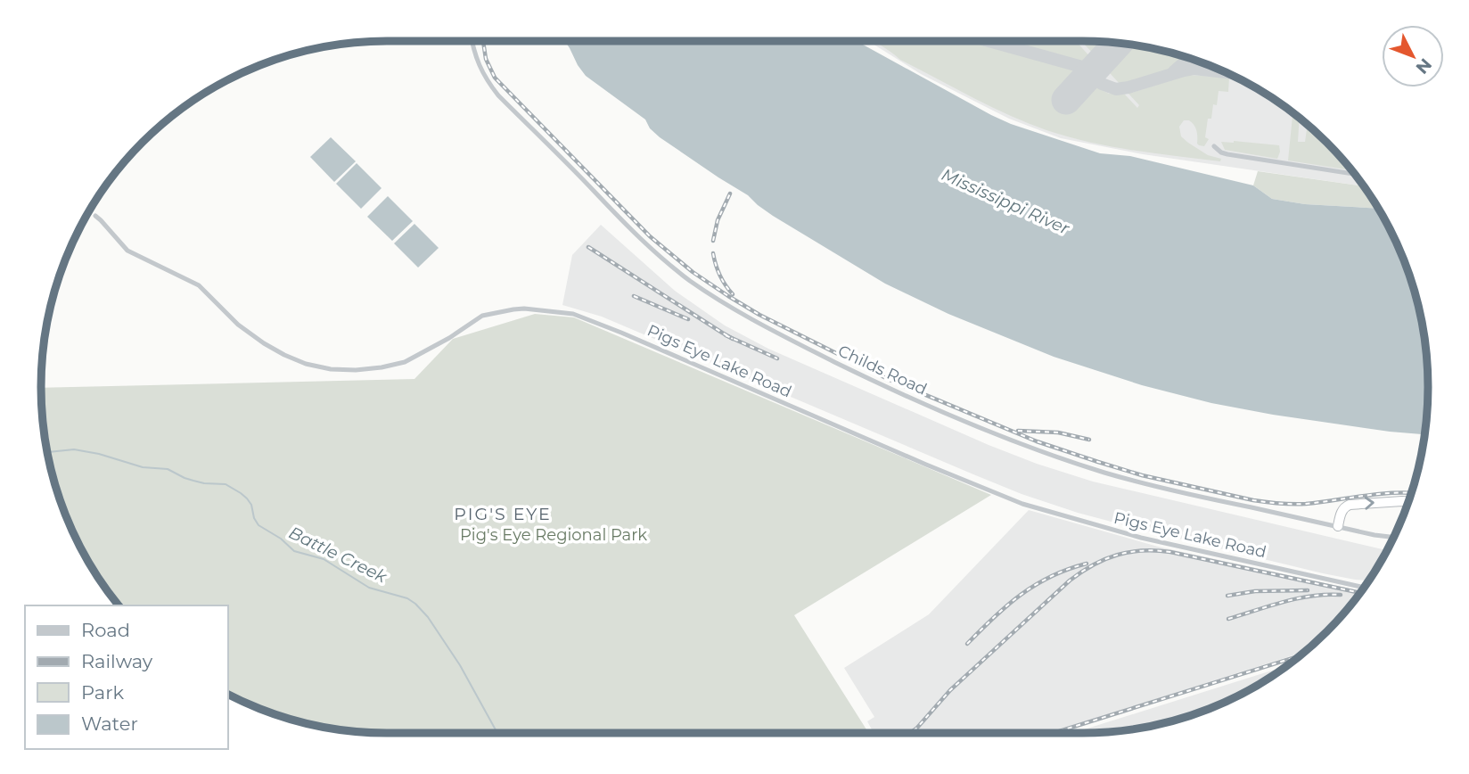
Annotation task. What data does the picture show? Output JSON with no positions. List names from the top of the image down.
{
  "streets": {
    "street": ["Pigs Eye Lake Road", "Childs Road"]
  },
  "districts": ["PIG'S EYE"],
  "water": ["Mississippi River", "Battle Creek"],
  "parks": ["Pig's Eye Regional Park"],
  "legend": [
    "Road",
    "Railway",
    "Park",
    "Water"
  ],
  "north": "bottom right"
}
